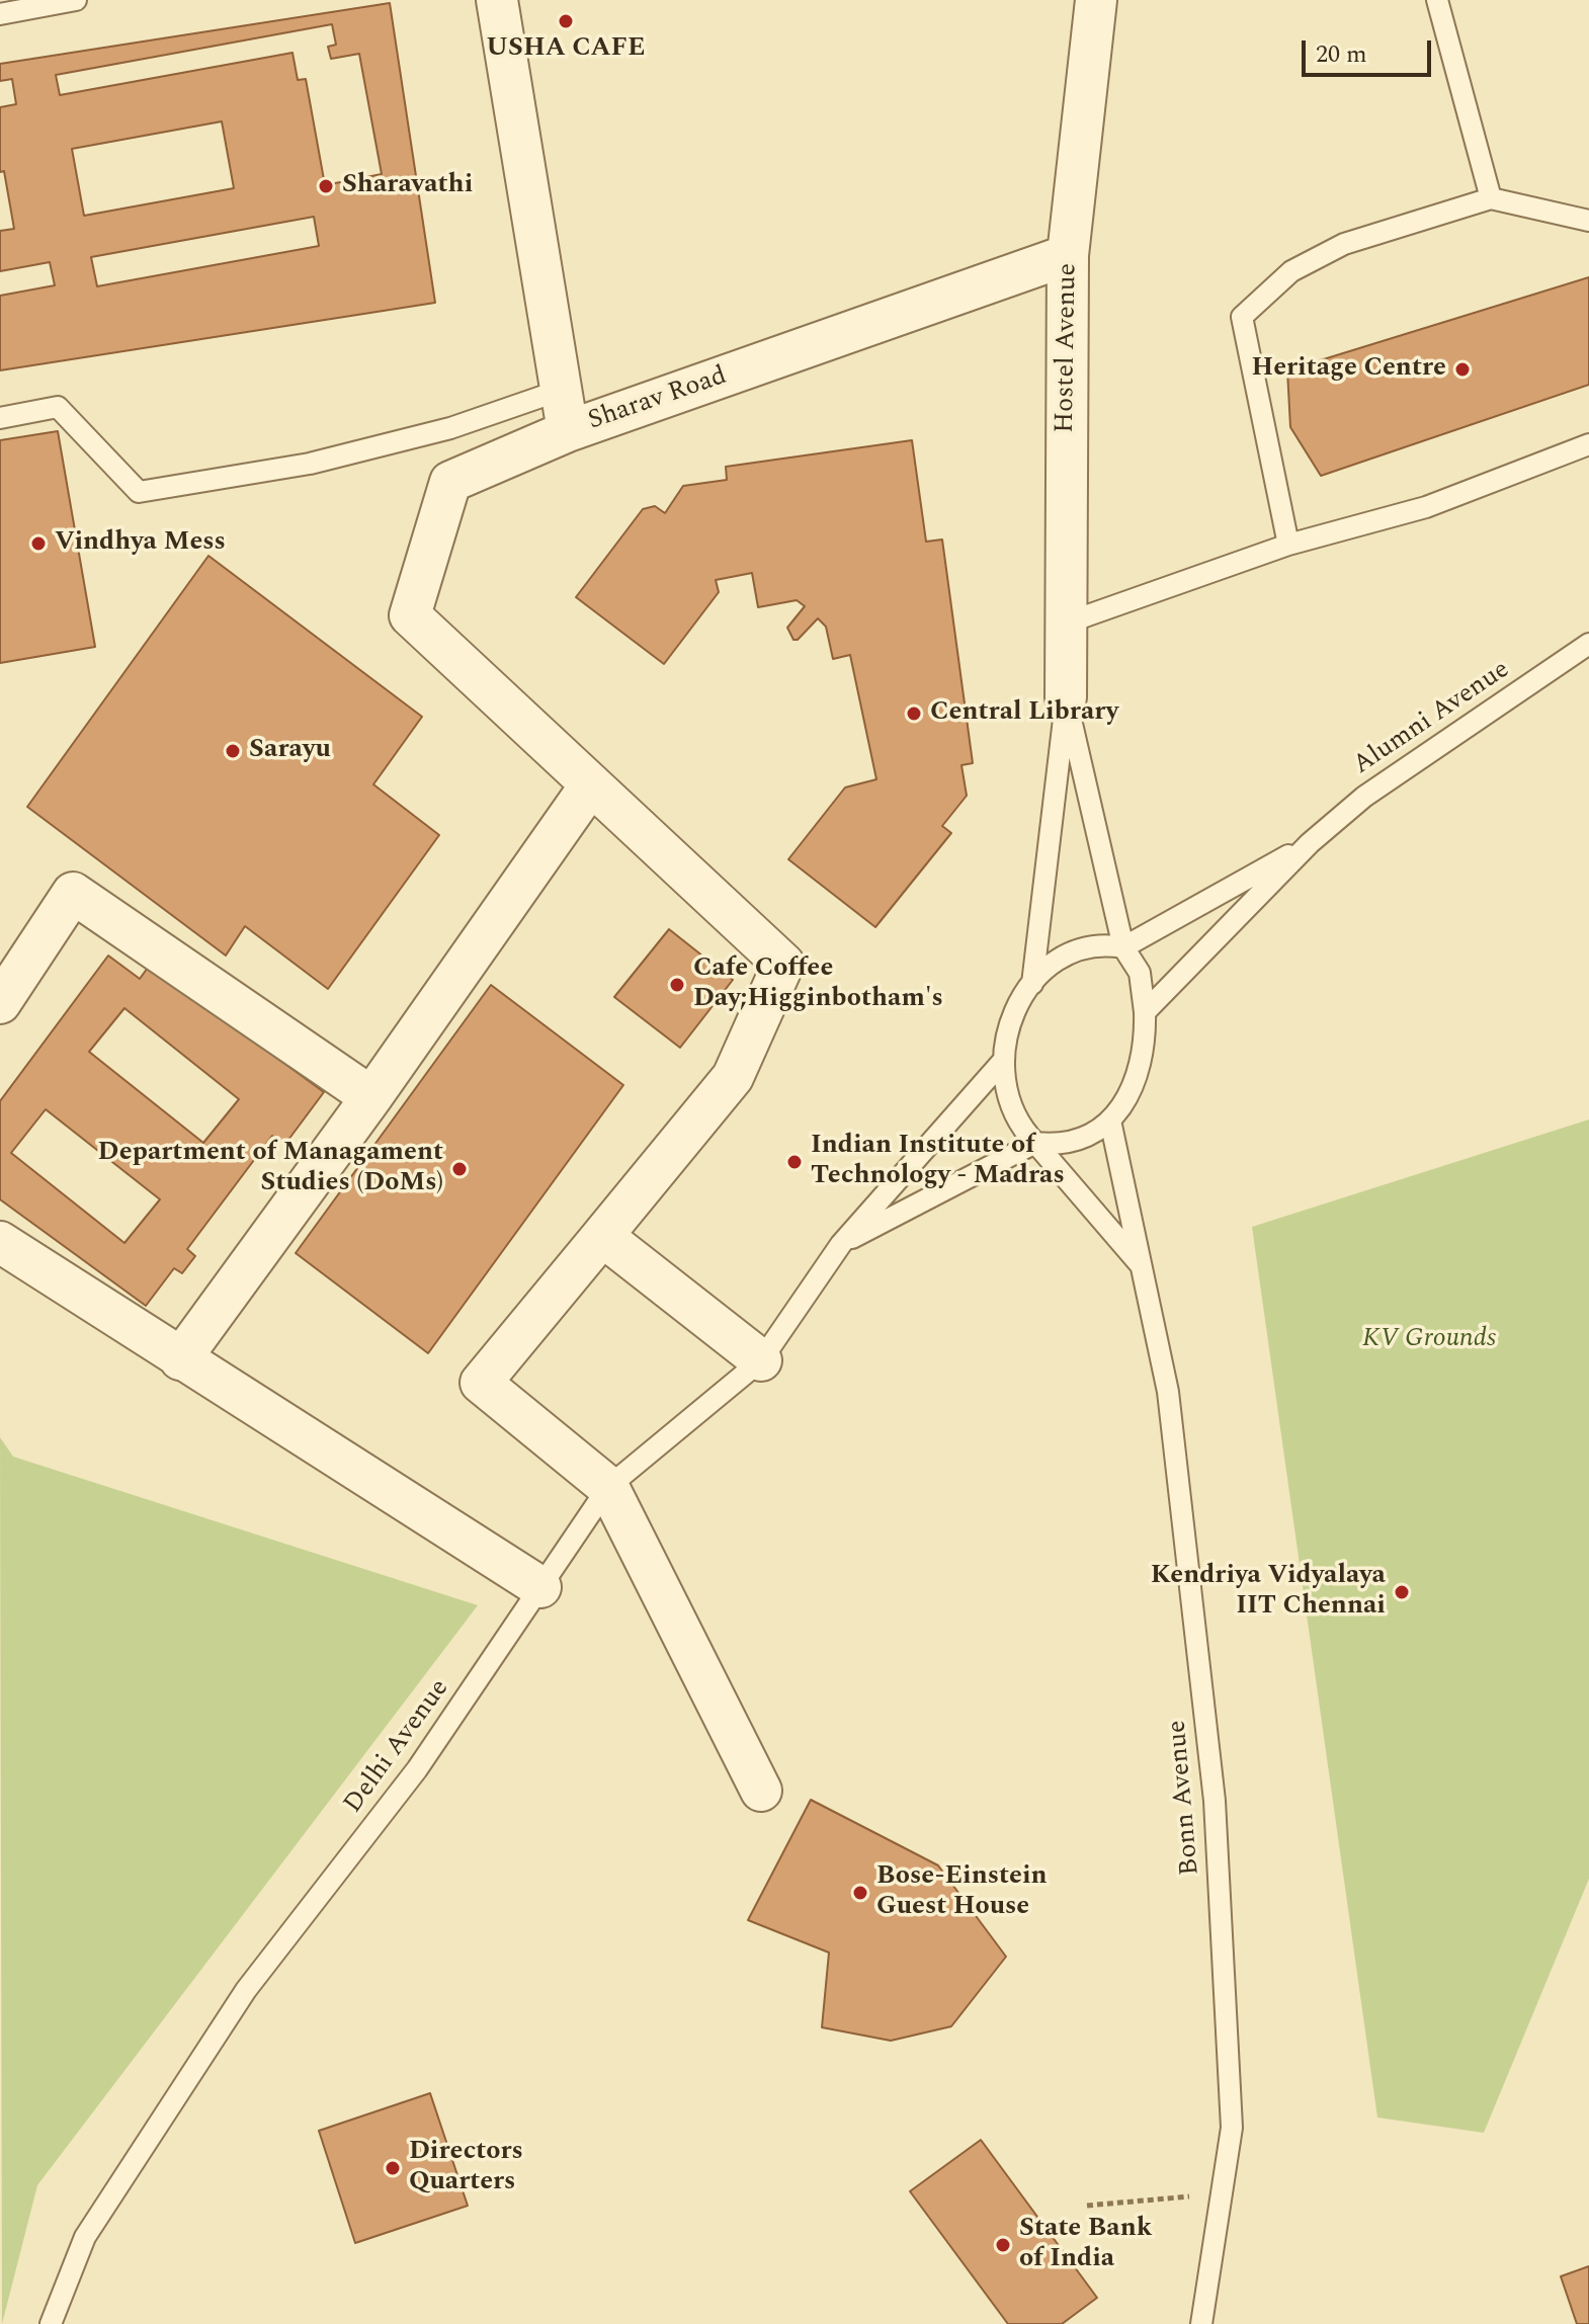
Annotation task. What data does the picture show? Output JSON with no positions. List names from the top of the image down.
{
  "streets": {
    "street": ["Hostel Avenue", "Sharav Road"],
    "lane": ["Alumni Avenue", "Delhi Avenue", "Bonn Avenue"]
  },
  "crossings": [
    ["Hostel Avenue", "Sharav Road"],
    ["Delhi Avenue", "Bonn Avenue"]
  ],
  "parks": ["KV Grounds"],
  "places": [
    "USHA CAFE",
    "Sharavathi",
    "Heritage Centre",
    "Vindhya Mess",
    "Central Library",
    "Sarayu",
    "Cafe Coffee Day;Higginbotham's",
    "Indian Institute of Technology - Madras",
    "Department of Managament Studies (DoMs)",
    "Kendriya Vidyalaya IIT Chennai",
    "Bose-Einstein Guest House",
    "Directors Quarters",
    "State Bank of India"
  ],
  "scale_bar": "20 m"
}
